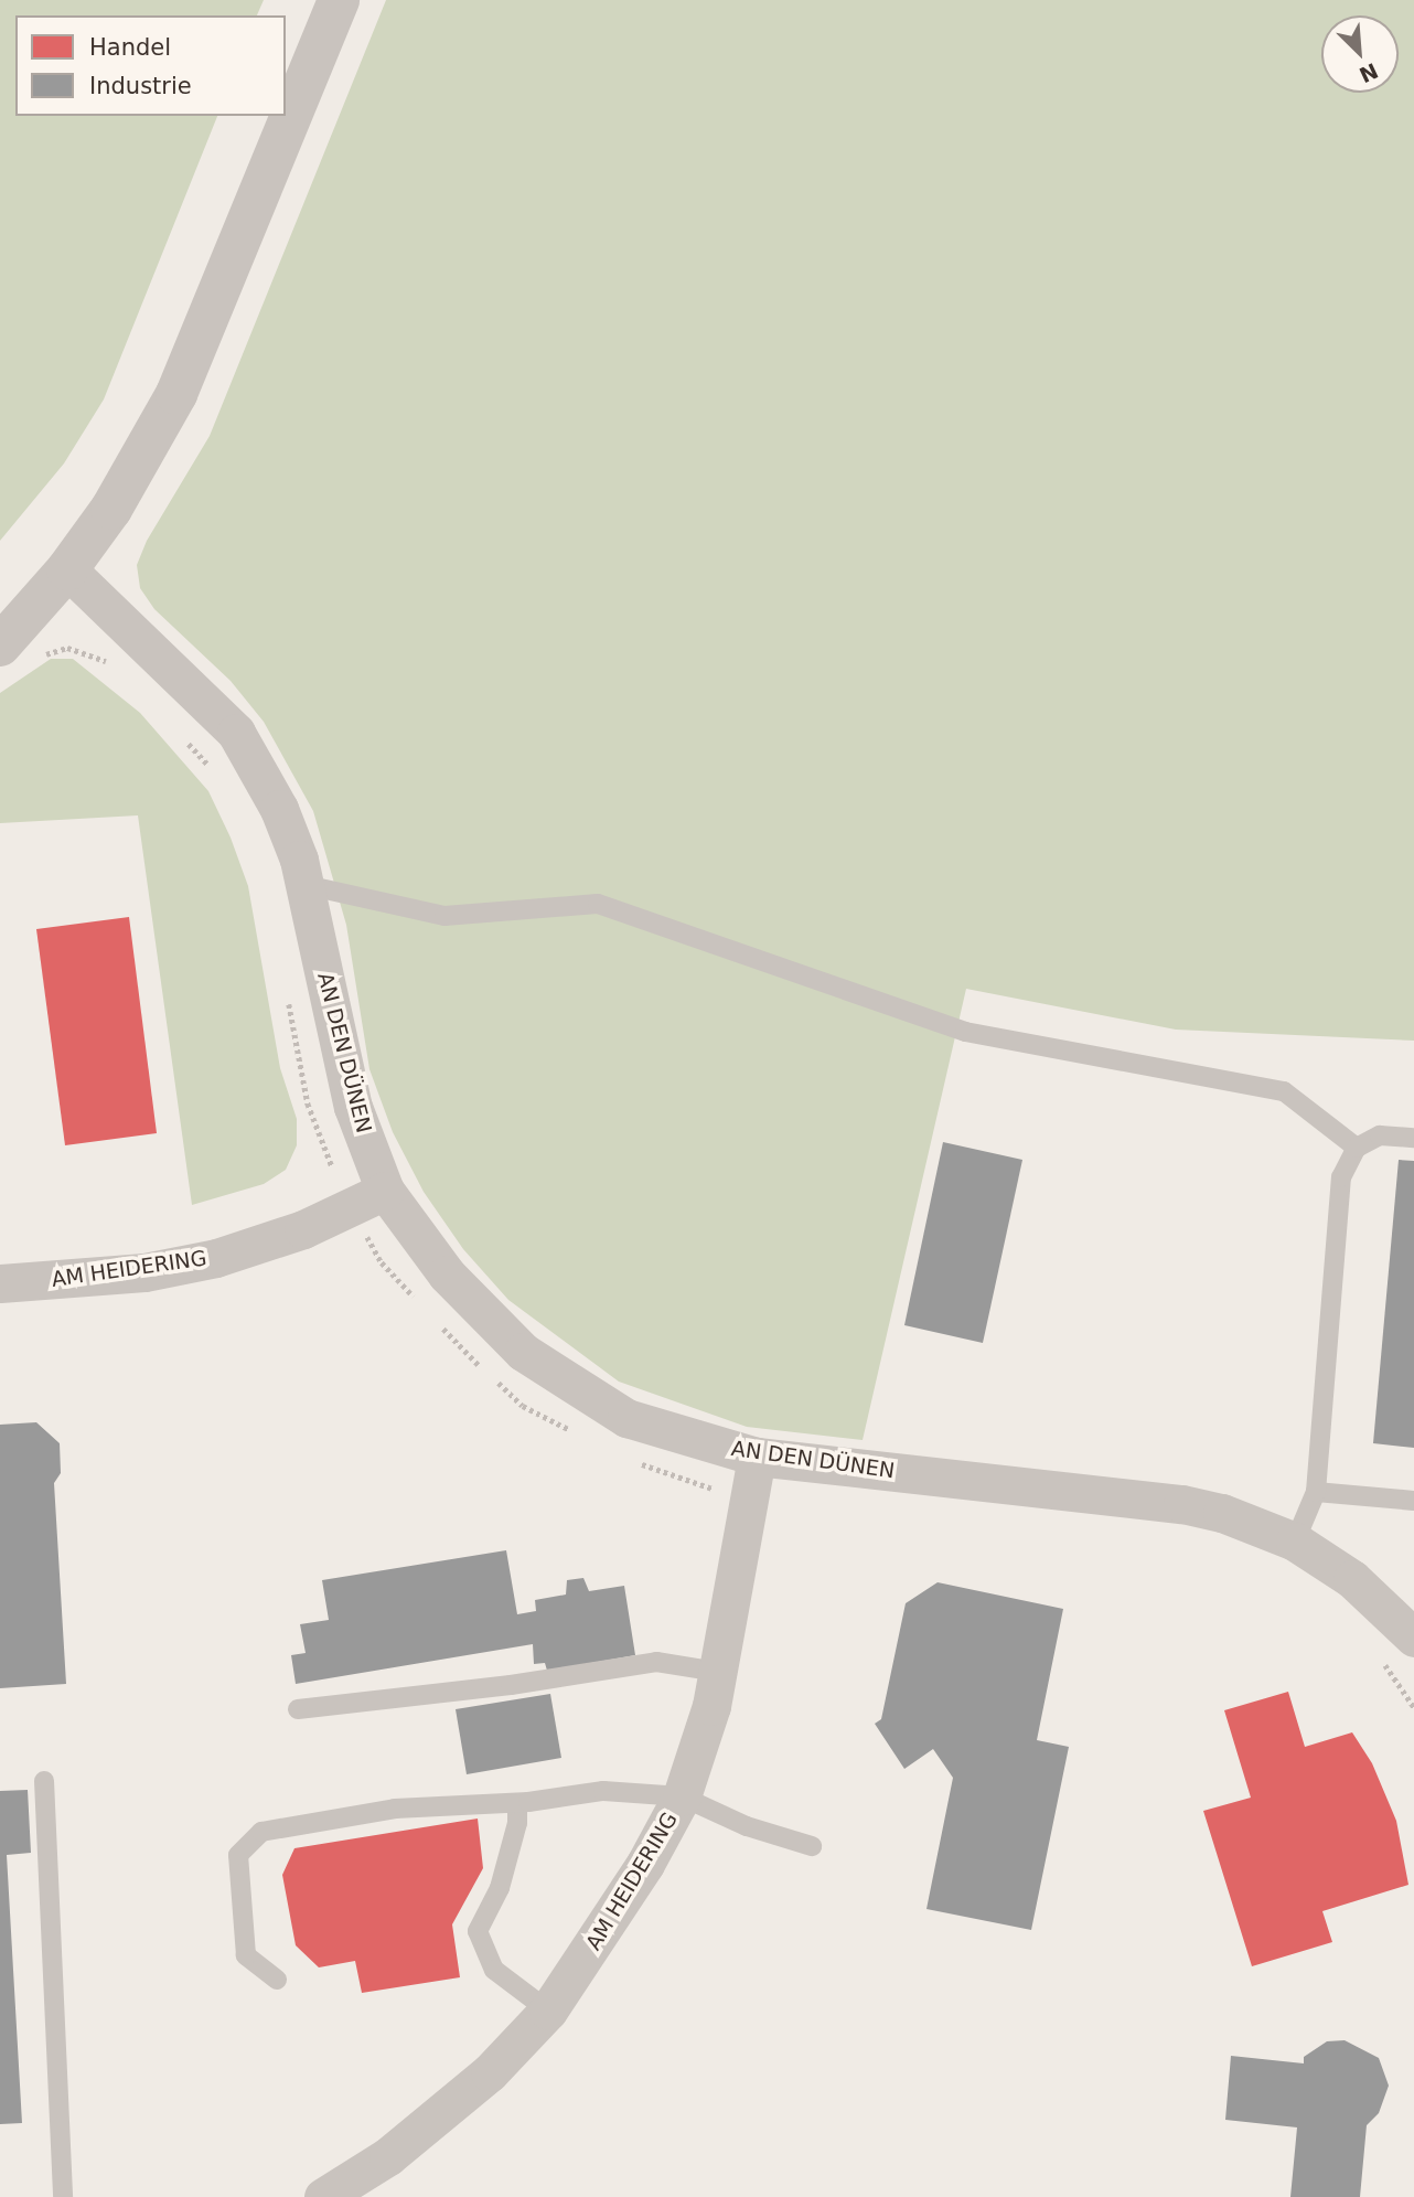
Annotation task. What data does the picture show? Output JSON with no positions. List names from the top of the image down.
{
  "streets": {
    "street": ["AN DEN DÜNEN", "AM HEIDERING"]
  },
  "crossings": [
    ["AN DEN DÜNEN", "AM HEIDERING"]
  ],
  "legend": ["Handel", "Industrie"],
  "north": "bottom right"
}
